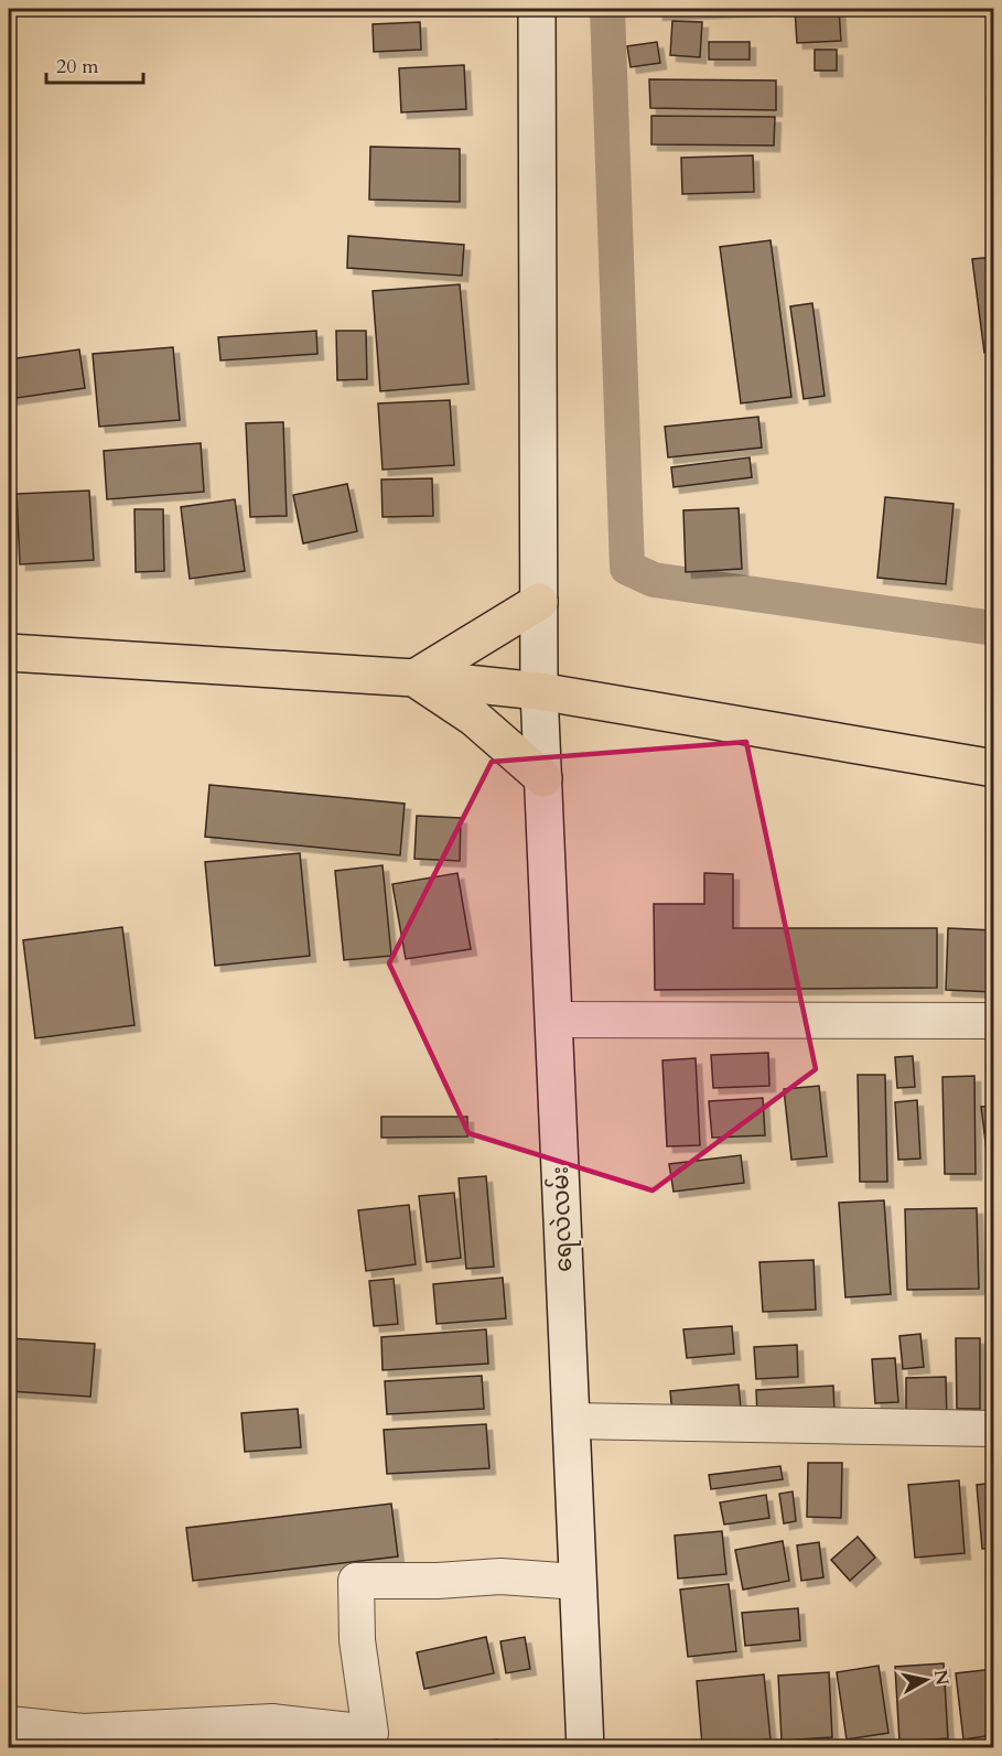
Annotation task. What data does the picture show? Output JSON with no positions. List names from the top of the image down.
{
  "streets": {
    "main road": ["ရေလဲလမ်း"]
  },
  "scale_bar": "20 m",
  "north": "right"
}
